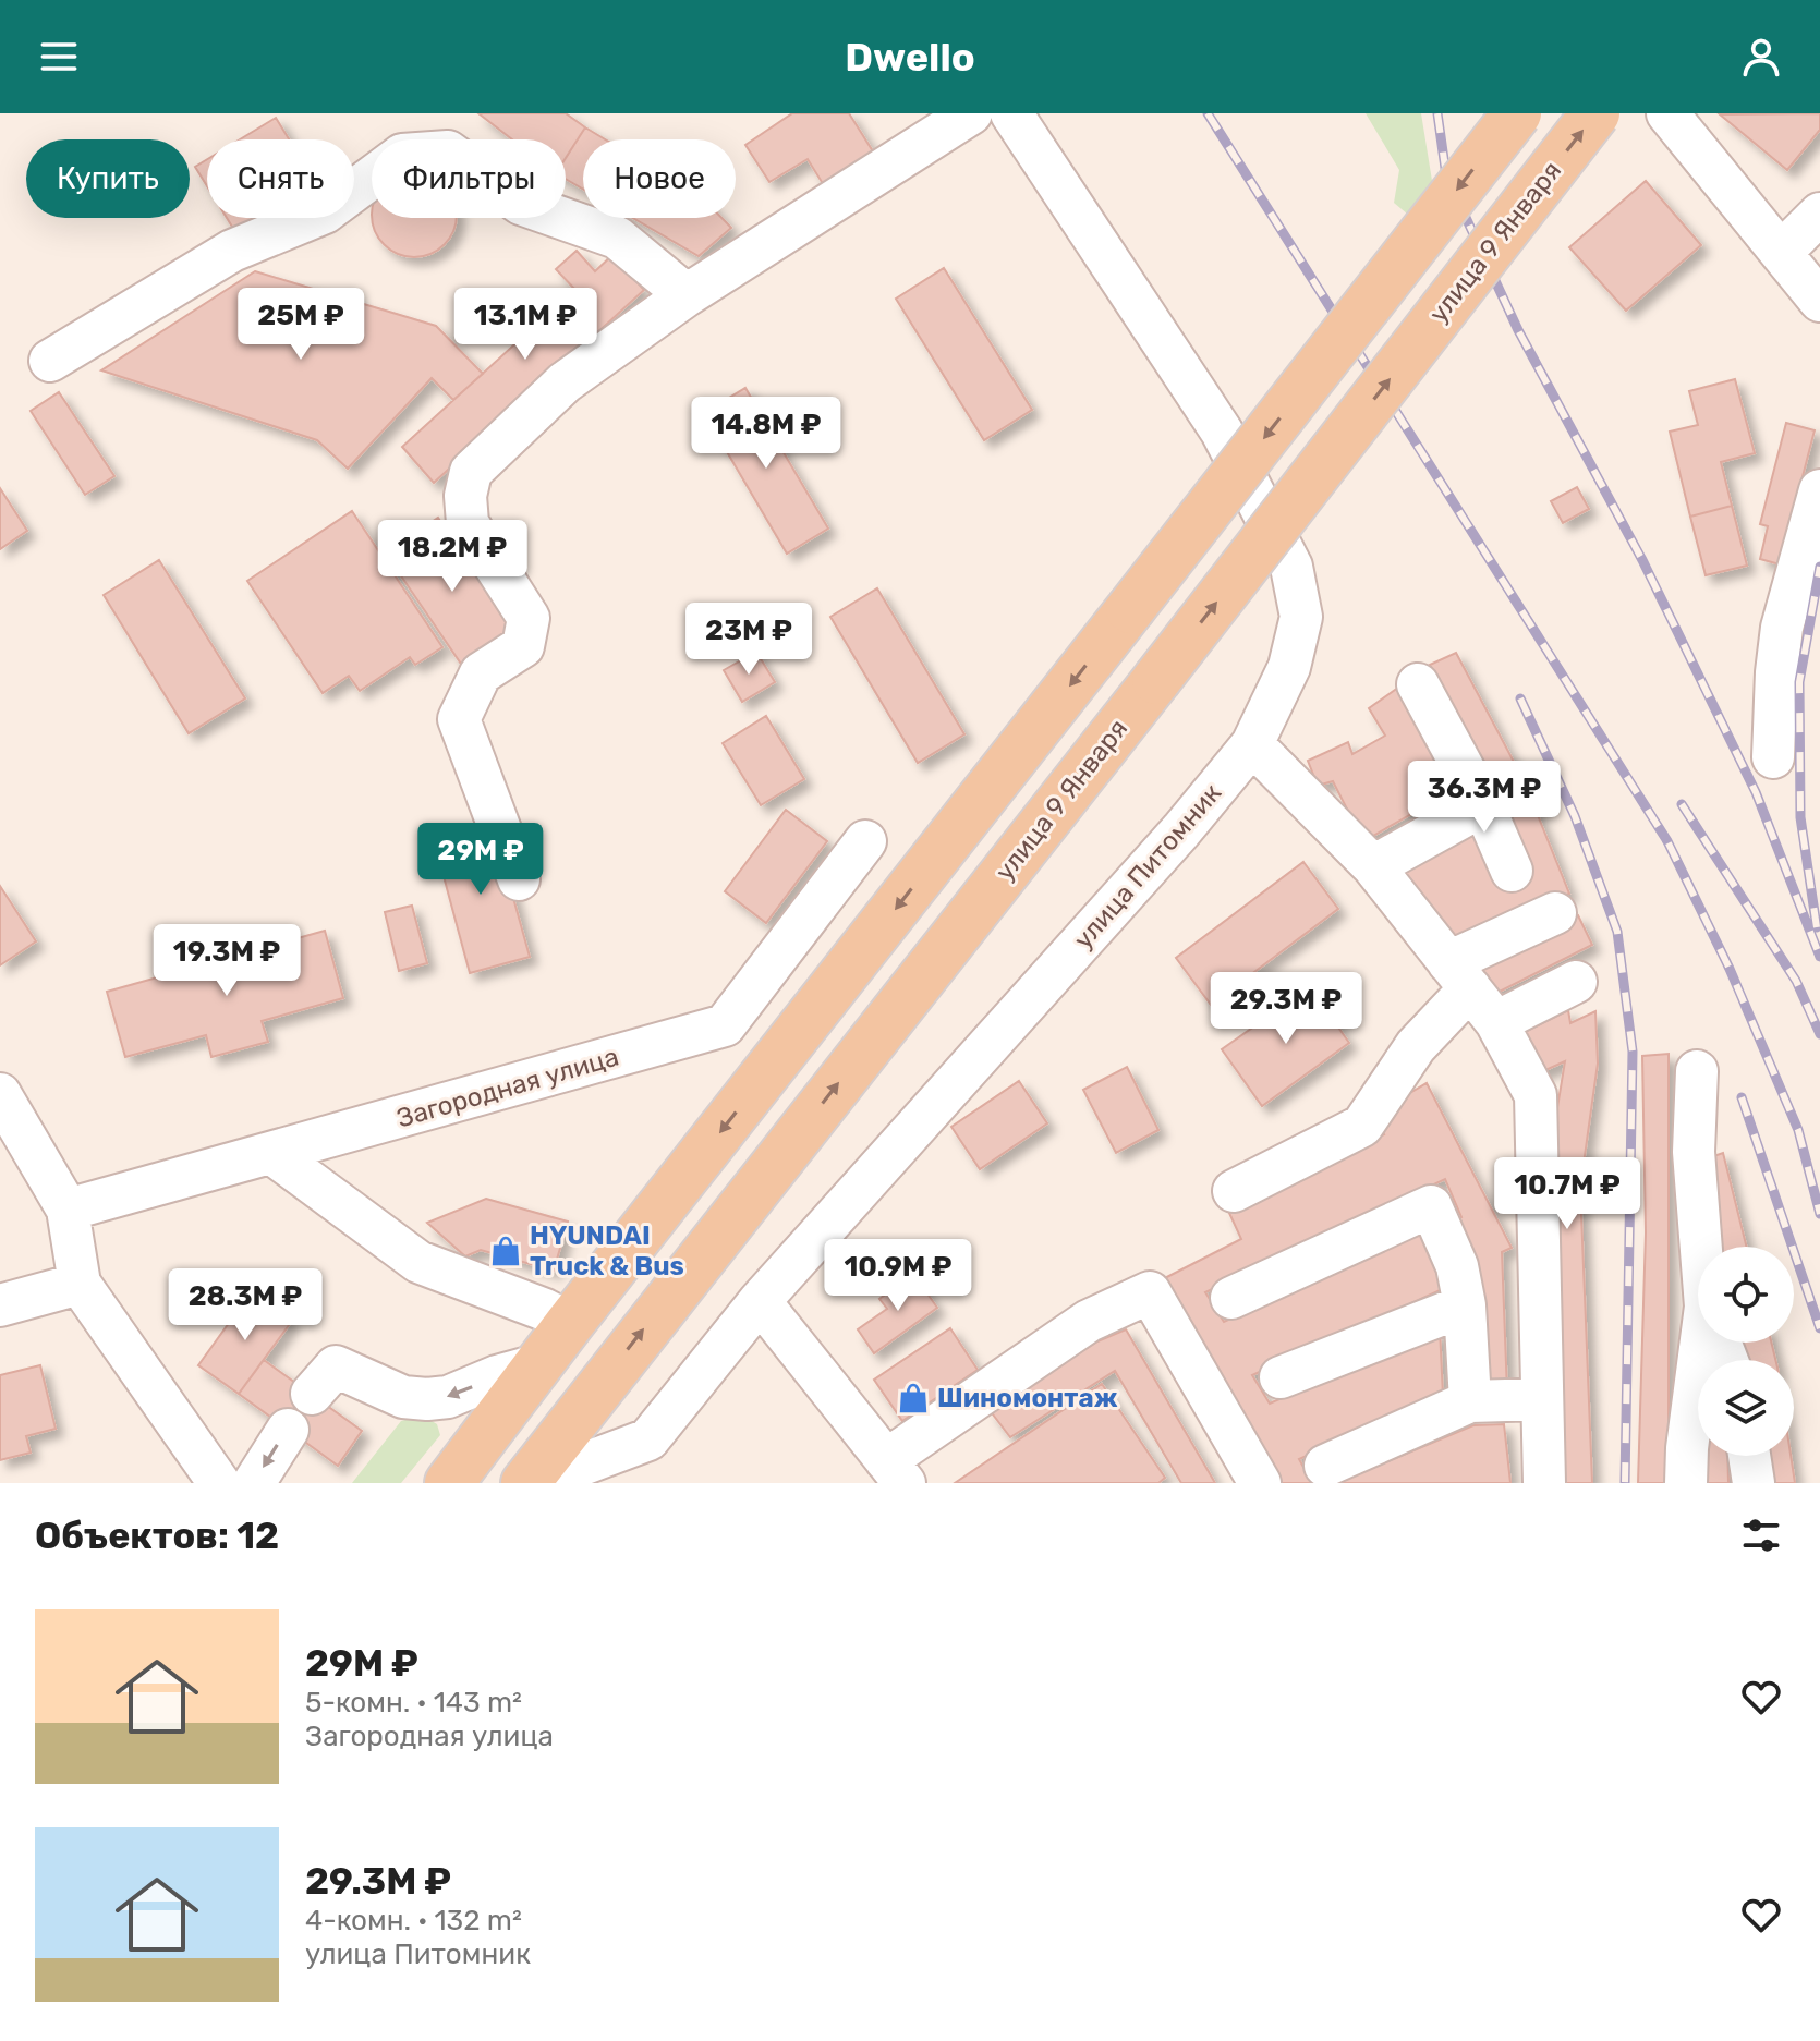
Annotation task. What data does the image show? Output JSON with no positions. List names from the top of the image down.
{
  "streets": {
    "main road": ["улица 9 Января"],
    "street": ["улица Питомник", "Загородная улица"]
  },
  "places": {
    "shop": ["HYUNDAI Truck & Bus", "Шиномонтаж"]
  },
  "page": {
    "header": "Dwello",
    "chip": [
      "Купить",
      "Снять",
      "Фильтры",
      "Новое"
    ],
    "price": [
      "25M ₽",
      "13.1M ₽",
      "14.8M ₽",
      "18.2M ₽",
      "23M ₽",
      "36.3M ₽",
      "29M ₽",
      "19.3M ₽",
      "29.3M ₽",
      "10.7M ₽",
      "10.9M ₽",
      "28.3M ₽"
    ],
    "heading": "Объектов: 12",
    "list": [
      {
        "name": "29M ₽",
        "note": "5-комн. · 143 m² · Загородная улица"
      },
      {
        "name": "29.3M ₽",
        "note": "4-комн. · 132 m² · улица Питомник"
      }
    ]
  }
}
